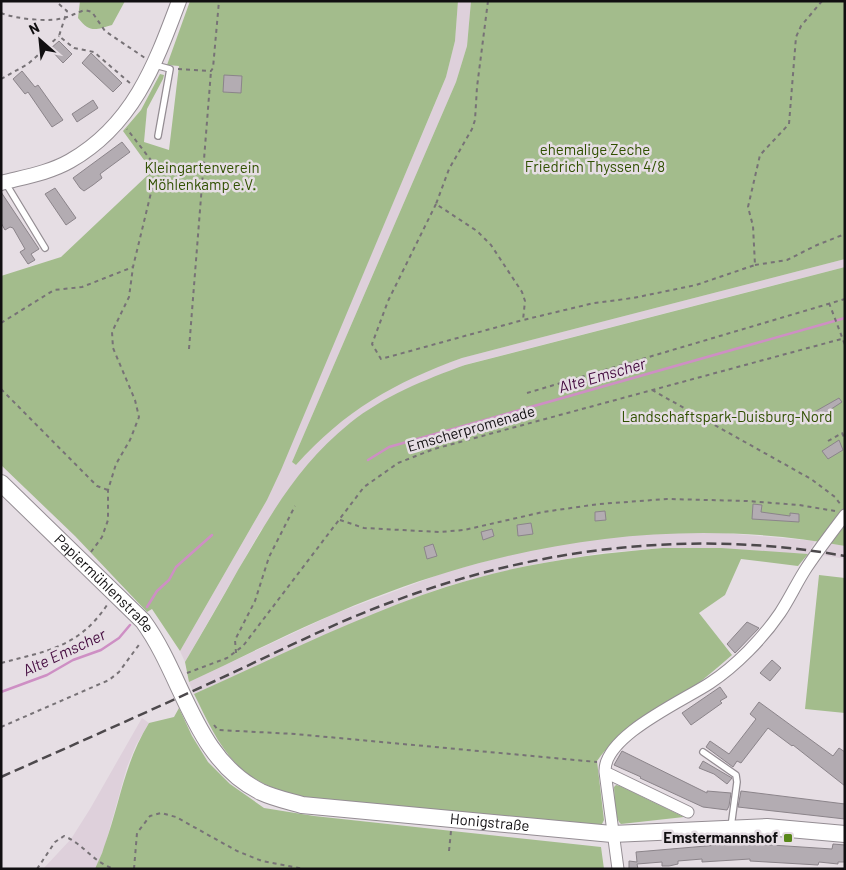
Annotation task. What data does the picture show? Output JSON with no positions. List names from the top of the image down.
{
  "streets": {
    "main road": ["Papiermühlenstraße", "Honigstraße"],
    "path": ["Emscherpromenade"]
  },
  "crossings": [
    ["Papiermühlenstraße", "Honigstraße"]
  ],
  "water": ["Alte Emscher"],
  "parks": ["ehemalige Zeche Friedrich Thyssen 4/8", "Kleingartenverein Möhlenkamp e.V.", "Landschaftspark-Duisburg-Nord"],
  "places": {
    "transit": ["Emstermannshof"]
  },
  "north": "top left"
}
